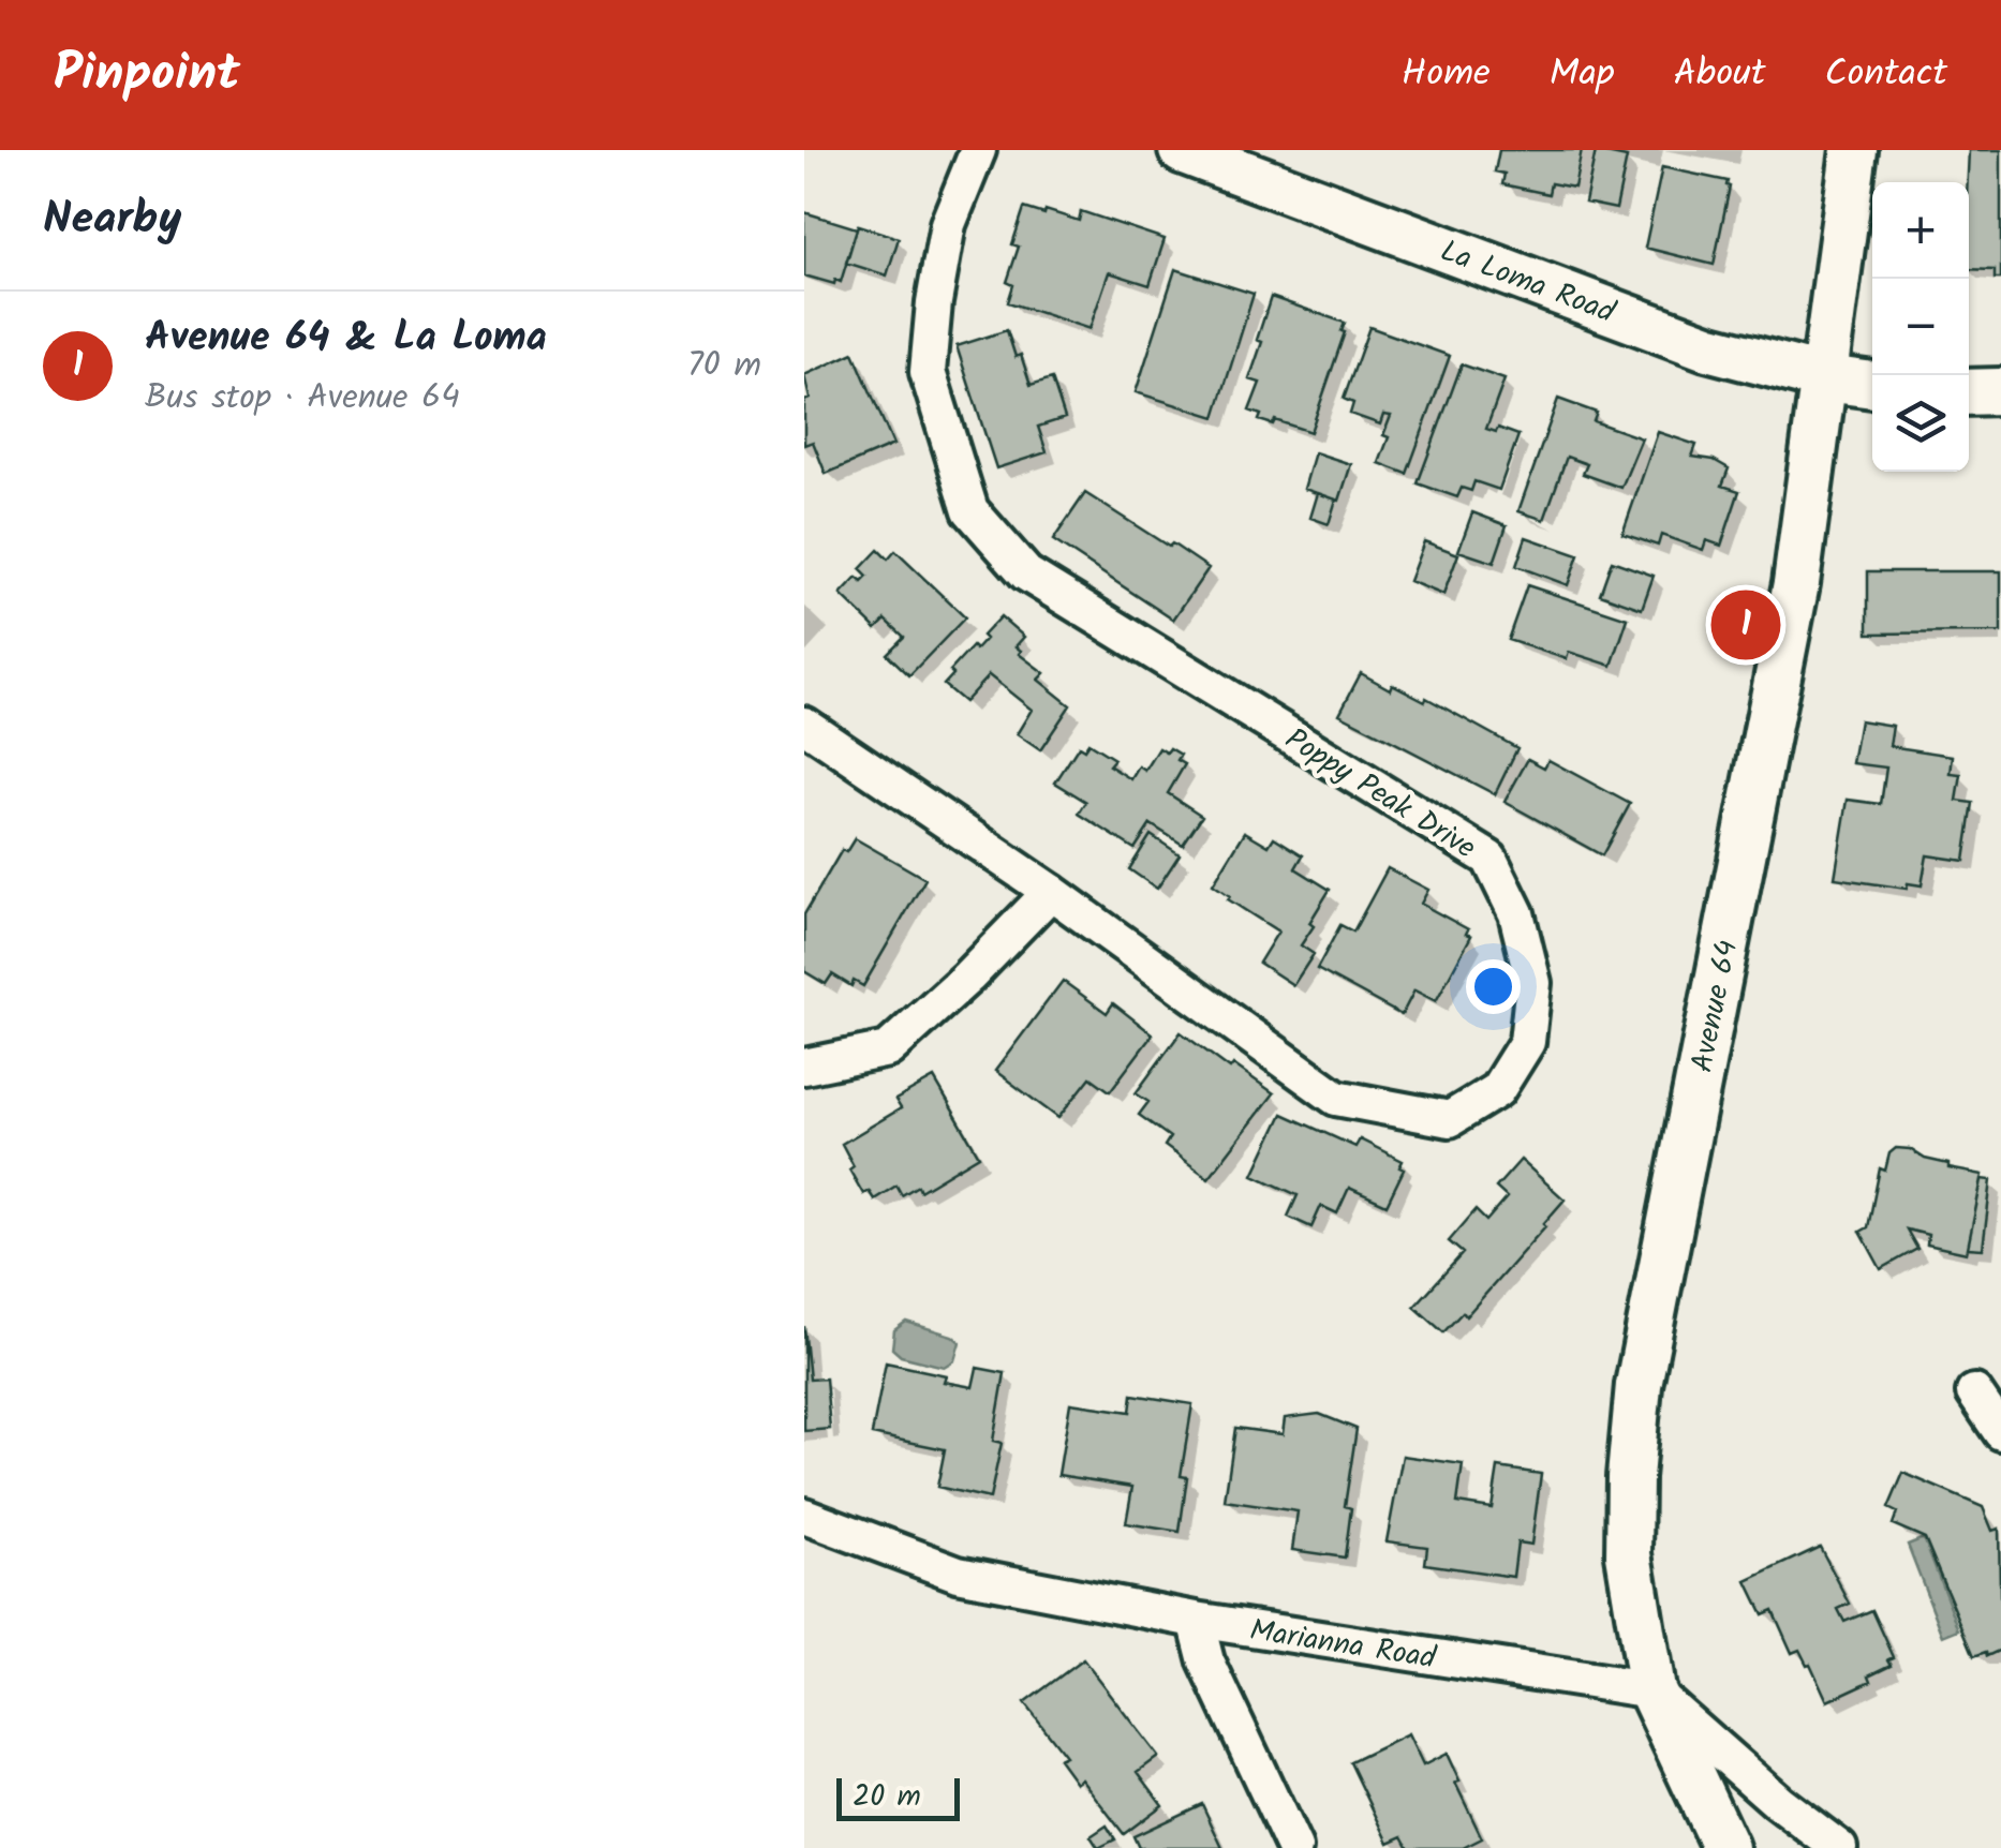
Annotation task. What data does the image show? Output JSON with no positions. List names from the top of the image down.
{
  "streets": {
    "street": [
      "La Loma Road",
      "Poppy Peak Drive",
      "Avenue 64",
      "Marianna Road"
    ]
  },
  "crossings": [
    ["La Loma Road", "Avenue 64"],
    ["Avenue 64", "Marianna Road"]
  ],
  "scale_bar": "20 m",
  "page": {
    "header": "Pinpoint",
    "nav": [
      "Home",
      "Map",
      "About",
      "Contact"
    ],
    "heading": "Nearby",
    "map_buttons": ["+", "−"],
    "list": [
      {
        "mark": "1",
        "name": "Avenue 64 & La Loma",
        "note": "Bus stop · Avenue 64",
        "value": "70 m"
      }
    ],
    "pins": "1",
    "scale": "20 m"
  }
}
